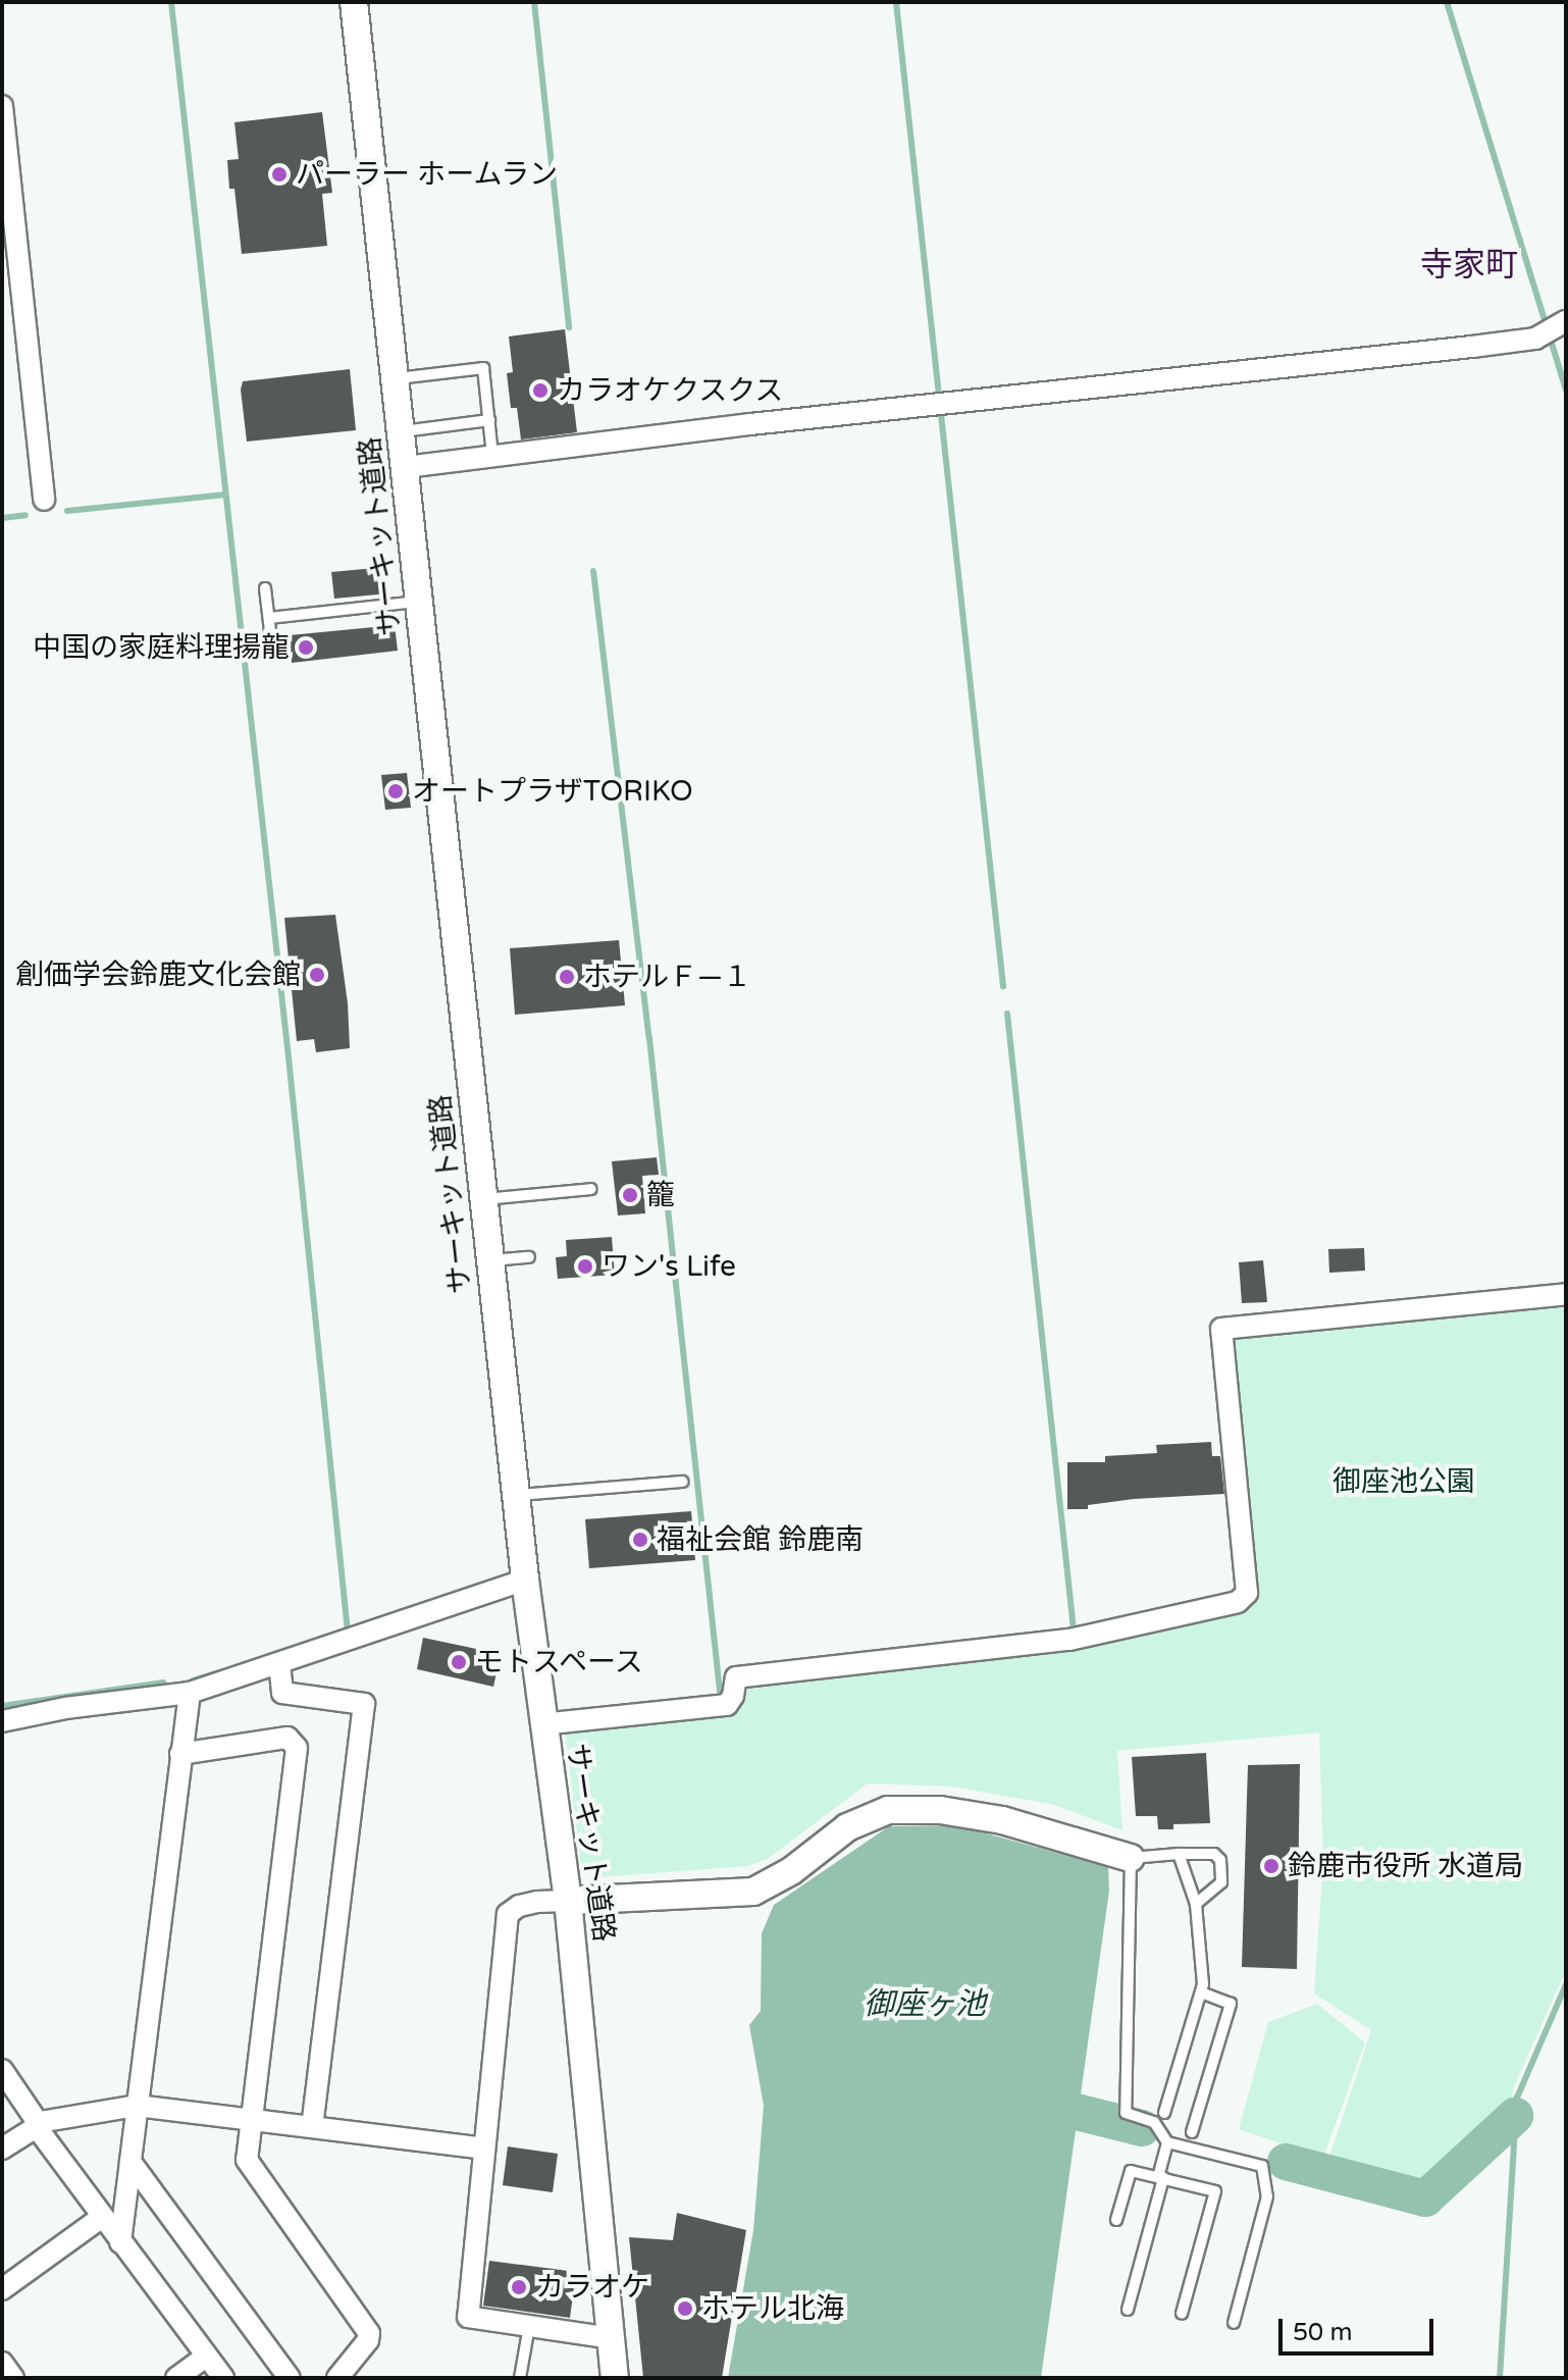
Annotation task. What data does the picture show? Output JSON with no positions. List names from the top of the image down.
{
  "streets": {
    "street": ["サーキット道路"]
  },
  "districts": ["寺家町"],
  "water": ["御座ヶ池"],
  "parks": ["御座池公園"],
  "places": [
    "パーラー ホームラン",
    "カラオケクスクス",
    "中国の家庭料理揚龍",
    "オートプラザTORIKO",
    "創価学会鈴鹿文化会館",
    "ホテルＦ―１",
    "籠",
    "ワン's Life",
    "福祉会館 鈴鹿南",
    "モトスペース",
    "鈴鹿市役所 水道局",
    "カラオケ",
    "ホテル北海"
  ],
  "scale_bar": "50 m"
}
